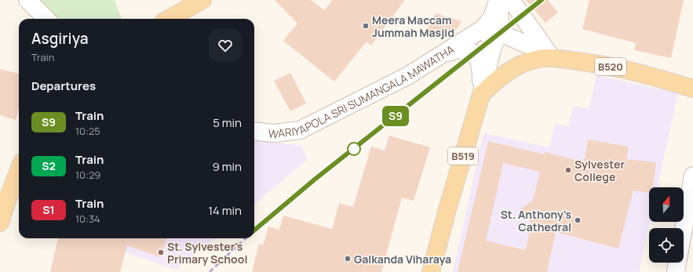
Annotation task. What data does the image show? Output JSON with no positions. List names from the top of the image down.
{
  "streets": {
    "main road": ["B520", "B519"],
    "street": ["WARIYAPOLA SRI SUMANGALA MAWATHA"]
  },
  "crossings": [
    ["B520", "B519"]
  ],
  "places": [
    "Meera Maccam Jummah Masjid",
    "Sylvester College",
    "St. Anthony's Cathedral",
    "St. Sylvester's Primary School",
    "Galkanda Viharaya"
  ],
  "north": "top",
  "page": {
    "on_map": "S9",
    "heading": [
      ["Asgiriya", "Train"],
      "Departures"
    ],
    "list": [
      {
        "mark": "S9",
        "name": "Train",
        "note": "10:25",
        "value": "5 min"
      },
      {
        "mark": "S2",
        "name": "Train",
        "note": "10:29",
        "value": "9 min"
      },
      {
        "mark": "S1",
        "name": "Train",
        "note": "10:34",
        "value": "14 min"
      }
    ]
  }
}
